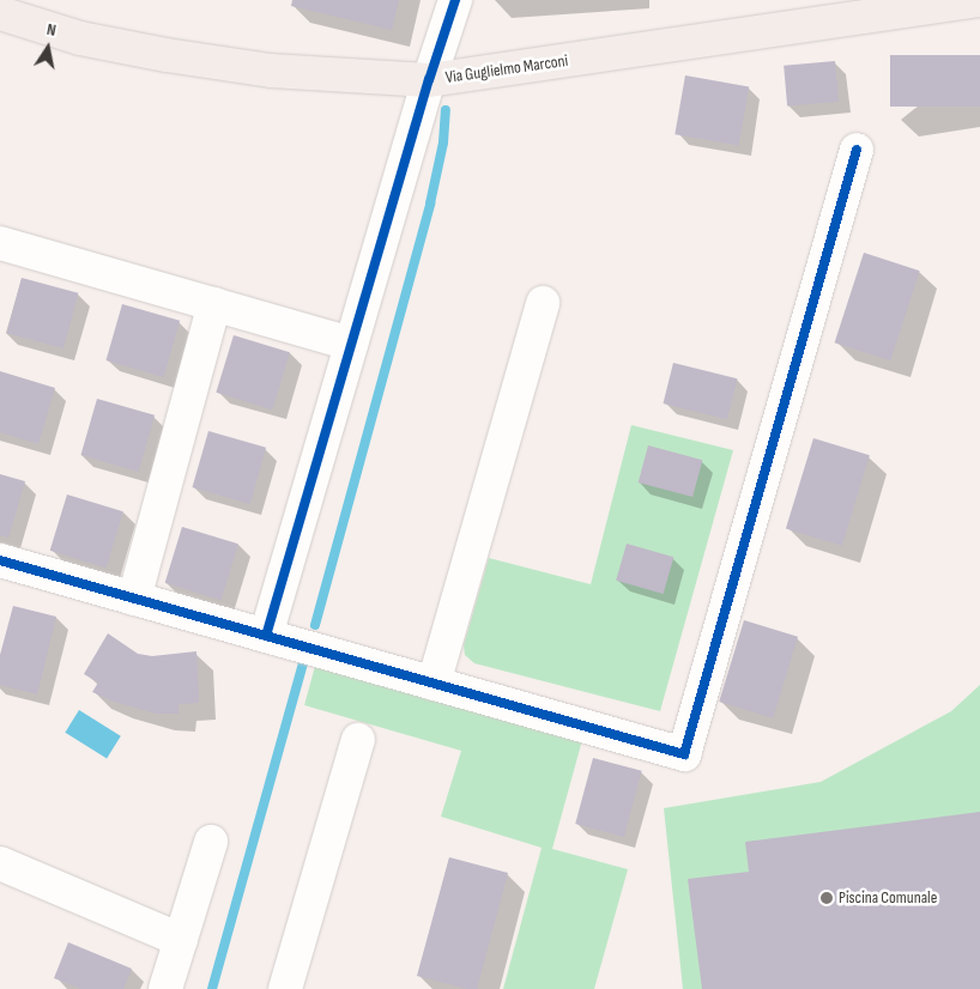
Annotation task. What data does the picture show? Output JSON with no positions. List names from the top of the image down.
{
  "streets": {
    "main road": ["Via Guglielmo Marconi"]
  },
  "places": ["Piscina Comunale"],
  "north": "top"
}
